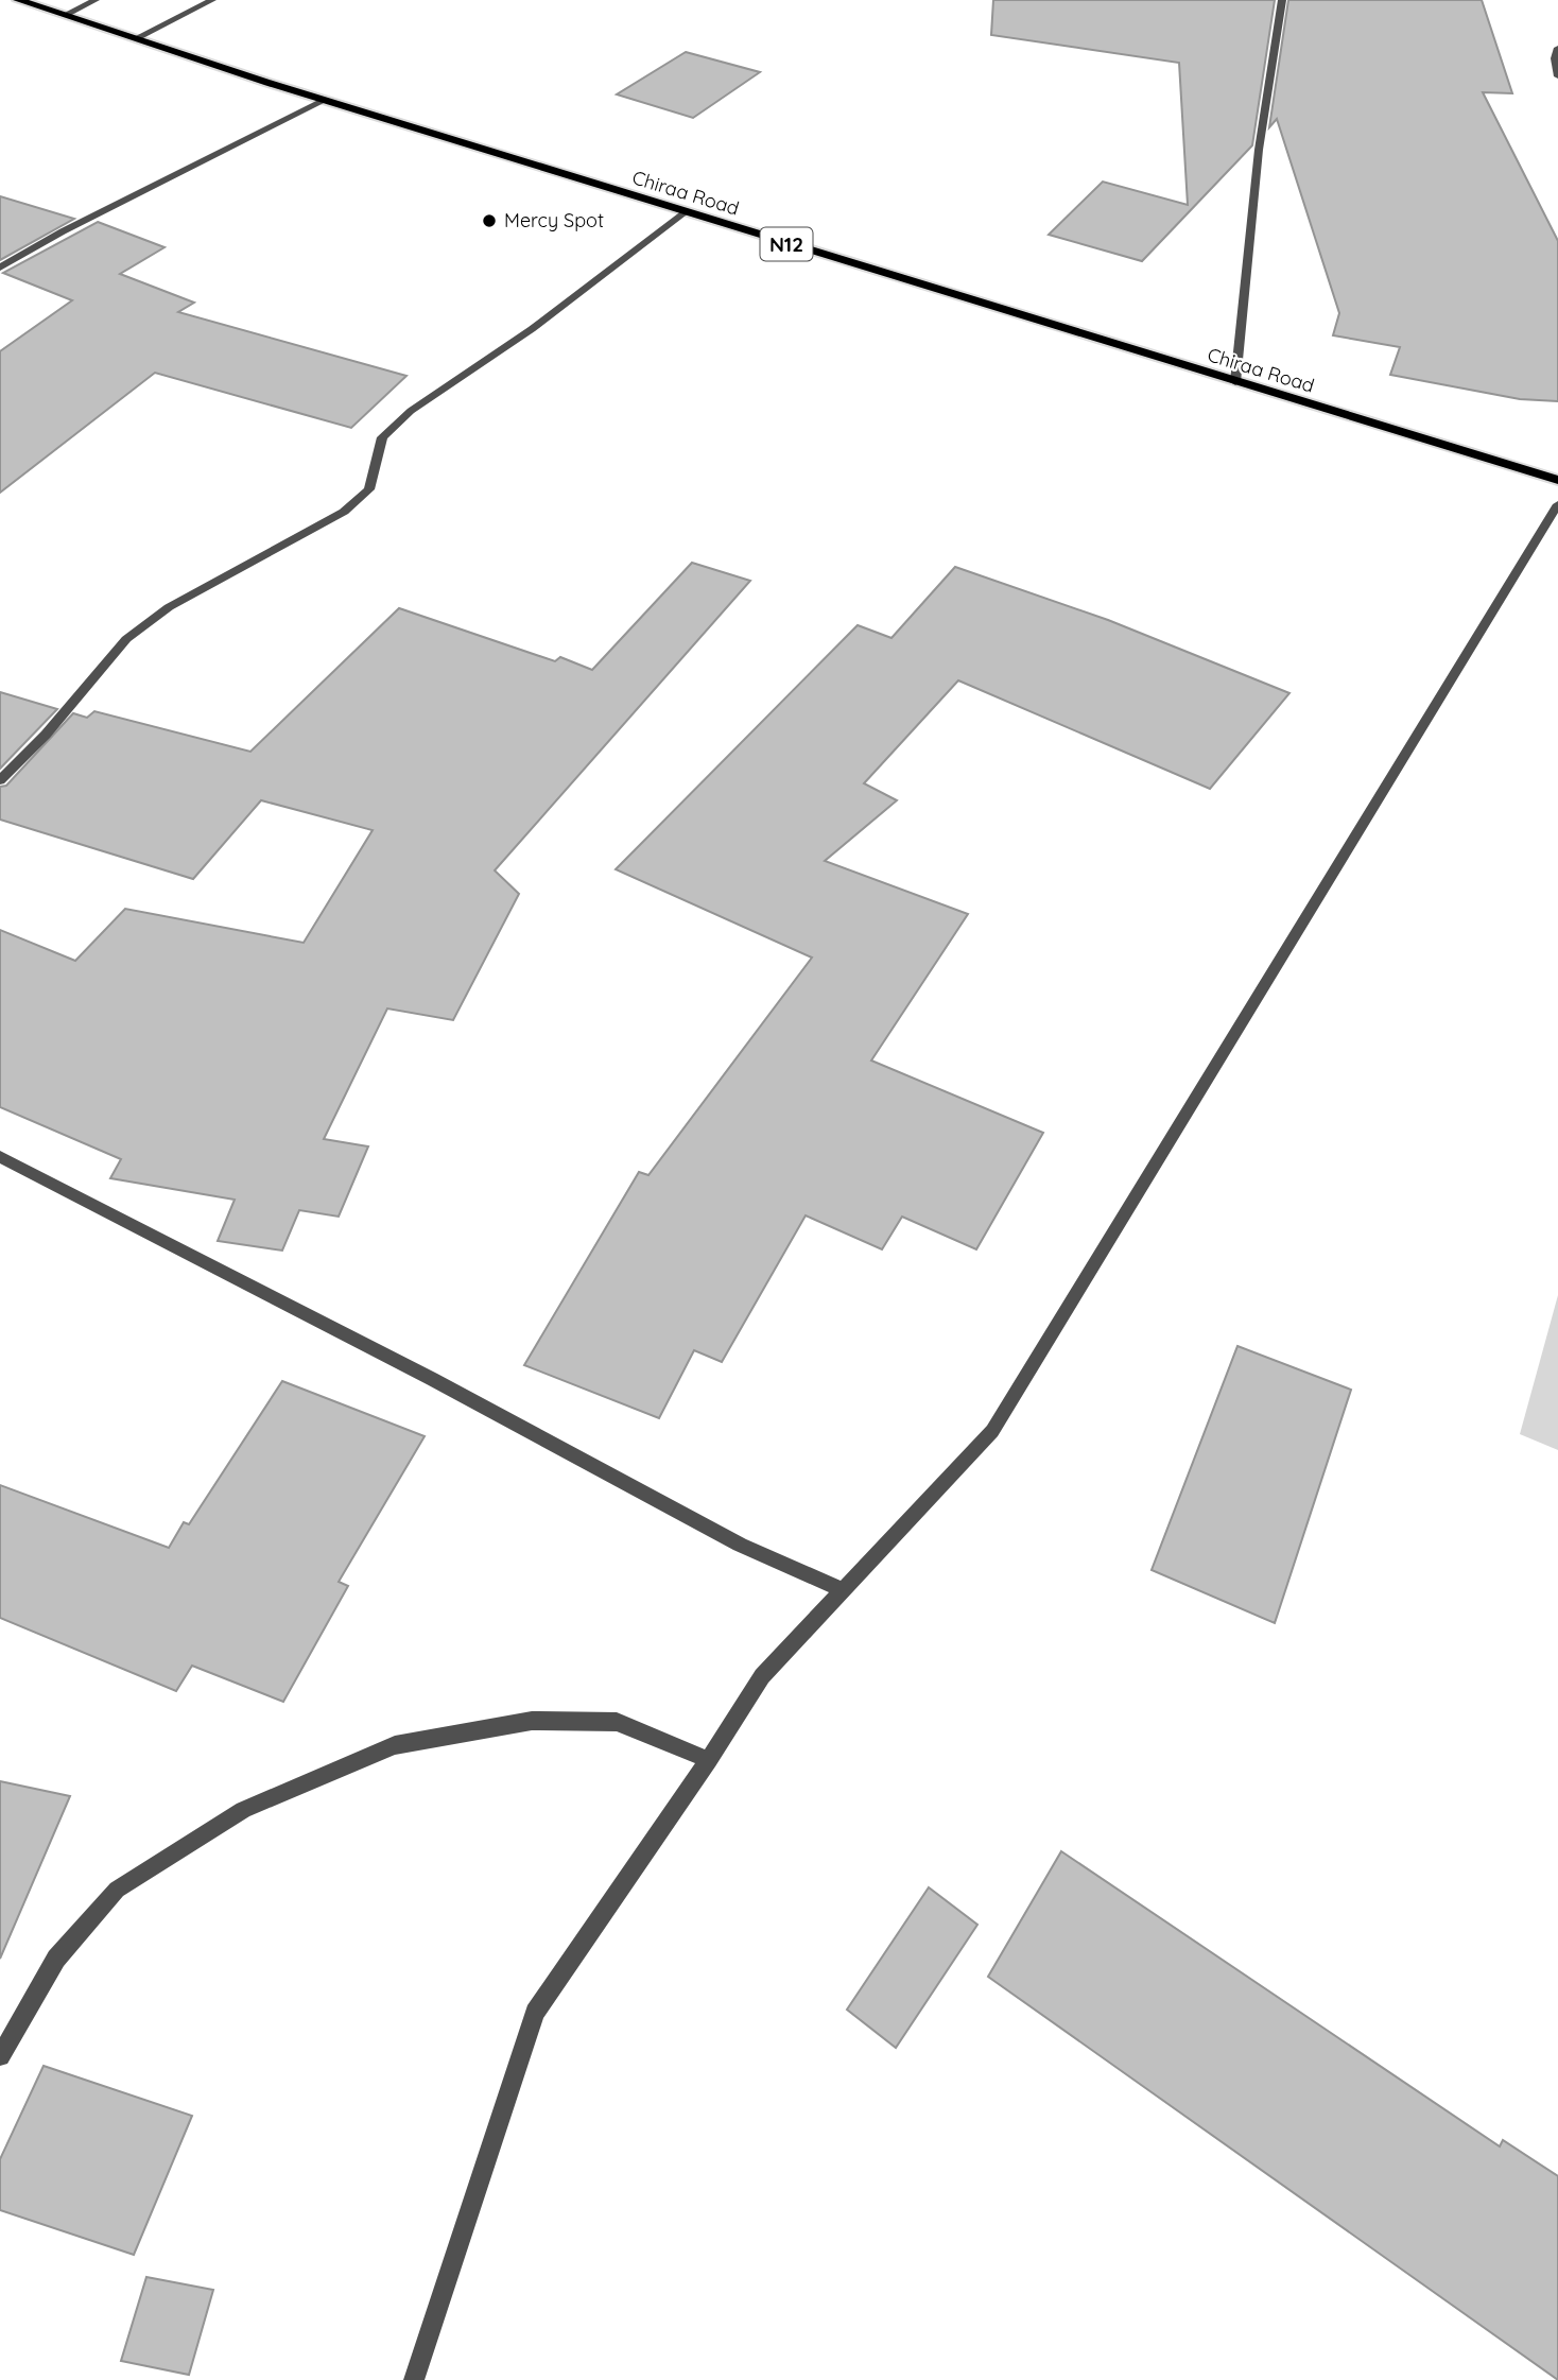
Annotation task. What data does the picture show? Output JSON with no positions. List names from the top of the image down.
{
  "streets": {
    "highway": ["Chiraa Road", "N12"]
  },
  "places": ["Mercy Spot"]
}
